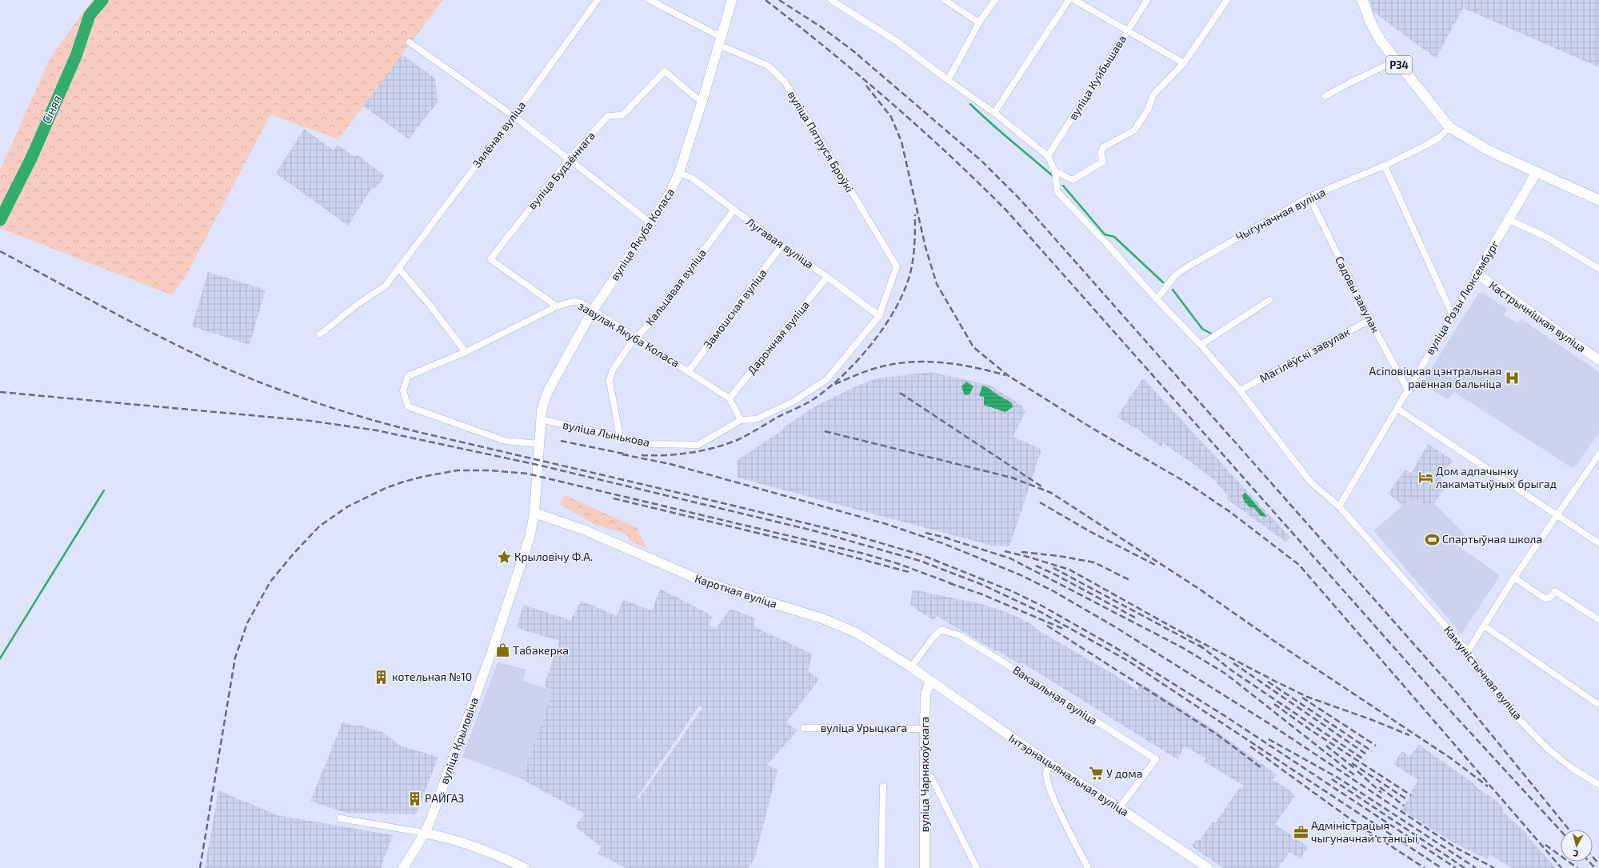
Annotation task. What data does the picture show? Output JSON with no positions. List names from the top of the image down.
{
  "streets": {
    "main road": ["Р34"],
    "street": [
      "вуліца Куйбышава",
      "Зялёная вуліца",
      "вуліца Пятруся Броўкі",
      "вуліца Будзённага",
      "Чыгуначная вуліца",
      "вуліца Якуба Коласа",
      "Лугавая вуліца",
      "Кальцавая вуліца",
      "Садовы завулак",
      "вуліца Розы Люксембург",
      "Замошская вуліца",
      "Кастрычніцкая вуліца",
      "завулак Якуба Коласа",
      "Дарожная вуліца",
      "Магілёўскі завулак",
      "вуліца Лынькова",
      "Кароткая вуліца",
      "Камуністычная вуліца",
      "Вакзальная вуліца",
      "вуліца Урыцкага",
      "вуліца Крыловіча",
      "вуліца Чарняхоўскага",
      "Інтэрнацыянальная вуліца"
    ]
  },
  "crossings": [
    ["Р34", "Чыгуначная вуліца"],
    ["Р34", "вуліца Розы Люксембург"],
    ["вуліца Куйбышава", "Камуністычная вуліца"],
    ["вуліца Пятруся Броўкі", "вуліца Якуба Коласа"],
    ["вуліца Пятруся Броўкі", "вуліца Лынькова"],
    ["вуліца Будзённага", "вуліца Якуба Коласа"],
    ["вуліца Будзённага", "завулак Якуба Коласа"],
    ["Чыгуначная вуліца", "Садовы завулак"],
    ["Чыгуначная вуліца", "Камуністычная вуліца"],
    ["вуліца Якуба Коласа", "Лугавая вуліца"],
    ["вуліца Якуба Коласа", "завулак Якуба Коласа"],
    ["вуліца Якуба Коласа", "вуліца Лынькова"],
    ["вуліца Якуба Коласа", "вуліца Крыловіча"],
    ["Лугавая вуліца", "Кальцавая вуліца"],
    ["Лугавая вуліца", "Замошская вуліца"],
    ["Лугавая вуліца", "Дарожная вуліца"],
    ["Лугавая вуліца", "вуліца Лынькова"],
    ["Кальцавая вуліца", "завулак Якуба Коласа"],
    ["Кальцавая вуліца", "вуліца Лынькова"],
    ["Садовы завулак", "вуліца Розы Люксембург"],
    ["Садовы завулак", "Магілёўскі завулак"],
    ["вуліца Розы Люксембург", "Кастрычніцкая вуліца"],
    ["вуліца Розы Люксембург", "Камуністычная вуліца"],
    ["Замошская вуліца", "завулак Якуба Коласа"],
    ["завулак Якуба Коласа", "Дарожная вуліца"],
    ["завулак Якуба Коласа", "вуліца Лынькова"],
    ["Магілёўскі завулак", "Камуністычная вуліца"],
    ["Кароткая вуліца", "Вакзальная вуліца"],
    ["Кароткая вуліца", "вуліца Крыловіча"],
    ["Кароткая вуліца", "вуліца Чарняхоўскага"],
    ["Кароткая вуліца", "Інтэрнацыянальная вуліца"],
    ["Вакзальная вуліца", "Інтэрнацыянальная вуліца"],
    ["вуліца Урыцкага", "вуліца Чарняхоўскага"],
    ["вуліца Чарняхоўскага", "Інтэрнацыянальная вуліца"]
  ],
  "water": ["Сіняя"],
  "places": {
    "hospital": ["Асіповіцкая цэнтральная раённая бальніца"],
    "hotel": ["Дом адпачынку лакаматыўных брыгад"],
    "sports": ["Спартыўная школа"],
    "place": ["Крыловічу Ф.А."],
    "shop": ["Табакерка"],
    "building": ["котельная №10", "РАЙГАЗ"],
    "supermarket": ["У дома"],
    "office": ["Адміністрацыя чыгуначнай станцыі"]
  },
  "north": "bottom"
}
